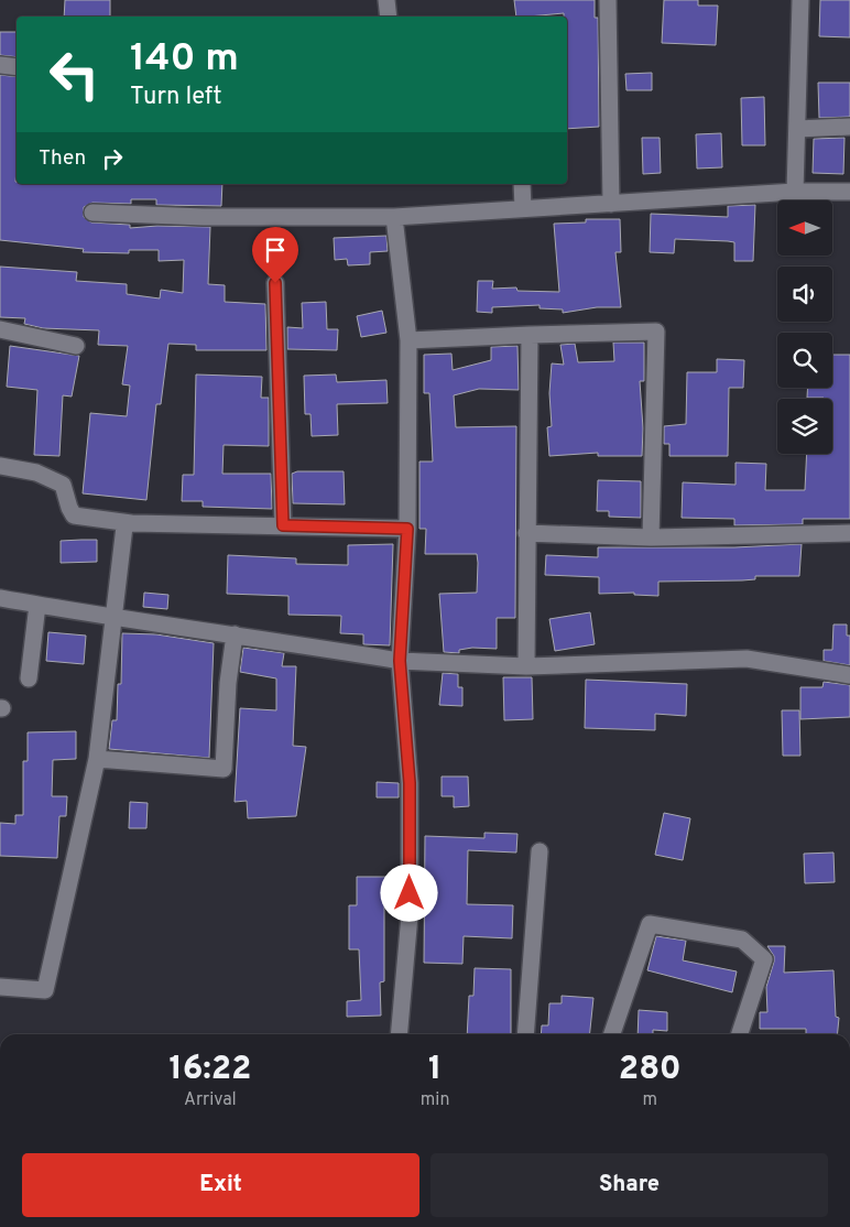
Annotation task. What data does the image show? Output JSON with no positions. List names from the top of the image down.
{
  "north": "left",
  "page": {
    "turn": ["140 m", "Turn left"],
    "then": "Then",
    "eta": [
      "16:22",
      "Arrival",
      "1",
      "min",
      "280",
      "m"
    ],
    "buttons": ["Exit", "Share"]
  }
}
